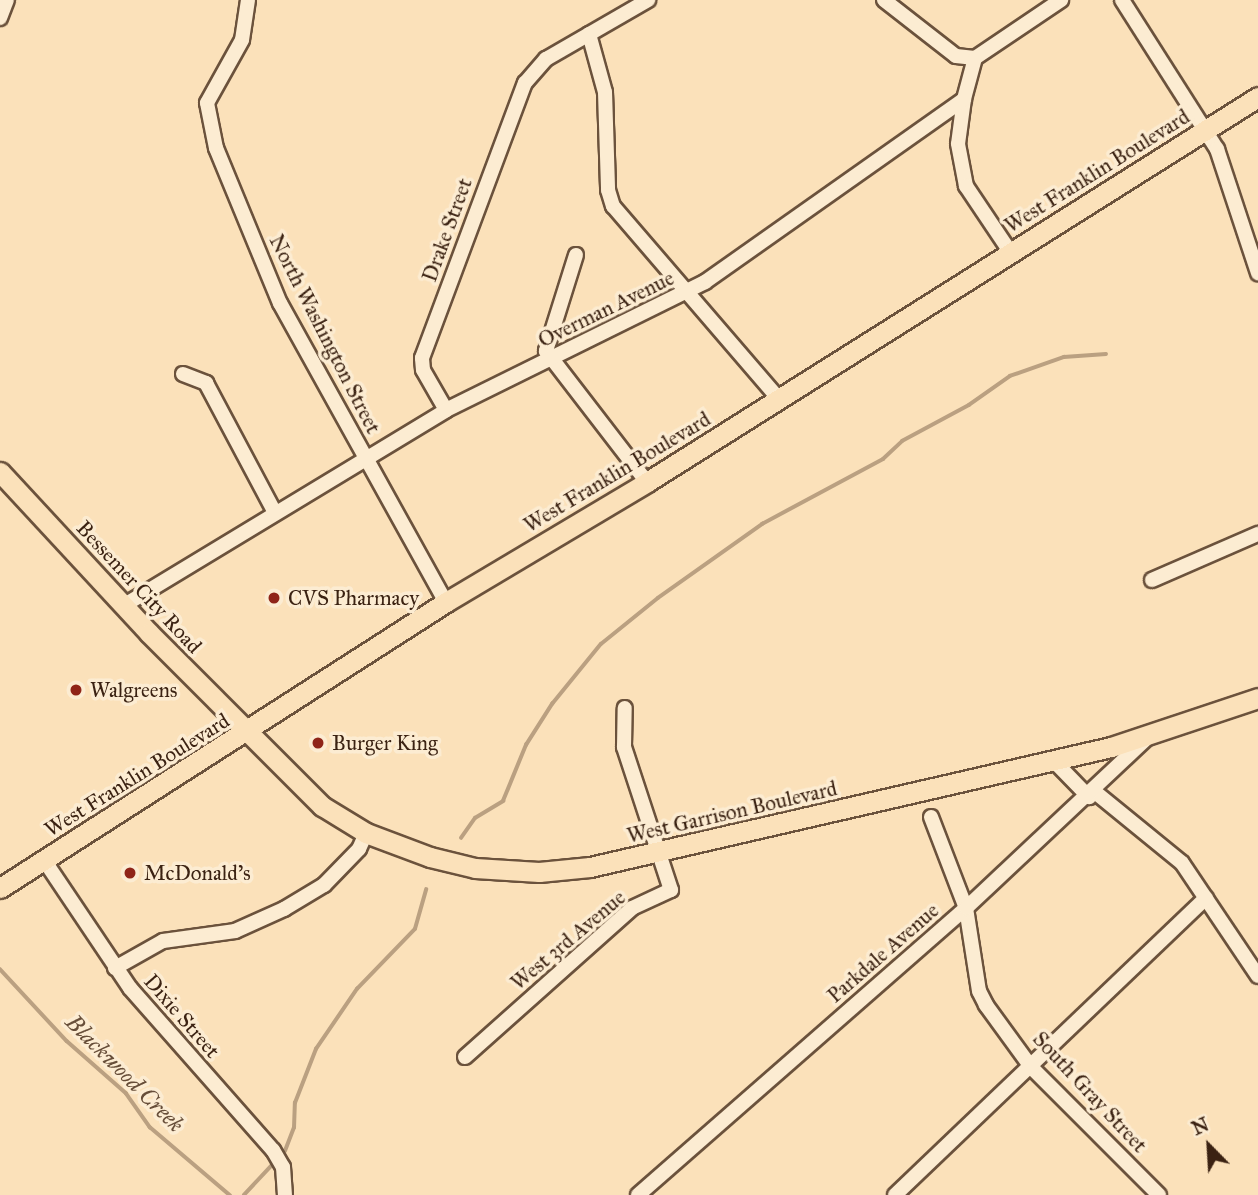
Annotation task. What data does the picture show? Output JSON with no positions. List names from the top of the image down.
{
  "streets": {
    "main road": ["West Franklin Boulevard", "Bessemer City Road", "West Garrison Boulevard"],
    "street": [
      "Drake Street",
      "Overman Avenue",
      "North Washington Street",
      "West 3rd Avenue",
      "Parkdale Avenue",
      "Dixie Street",
      "South Gray Street"
    ]
  },
  "crossings": [
    ["West Franklin Boulevard", "North Washington Street"],
    ["West Franklin Boulevard", "Bessemer City Road"],
    ["West Franklin Boulevard", "West Garrison Boulevard"],
    ["West Franklin Boulevard", "Dixie Street"],
    ["Drake Street", "Overman Avenue"],
    ["Overman Avenue", "North Washington Street"],
    ["Overman Avenue", "Bessemer City Road"],
    ["Bessemer City Road", "West Garrison Boulevard"],
    ["West Garrison Boulevard", "West 3rd Avenue"],
    ["West Garrison Boulevard", "Parkdale Avenue"],
    ["Parkdale Avenue", "South Gray Street"]
  ],
  "water": ["Blackwood Creek"],
  "places": [
    "CVS Pharmacy",
    "Walgreens",
    "Burger King",
    "McDonald's"
  ],
  "north": "top left"
}
